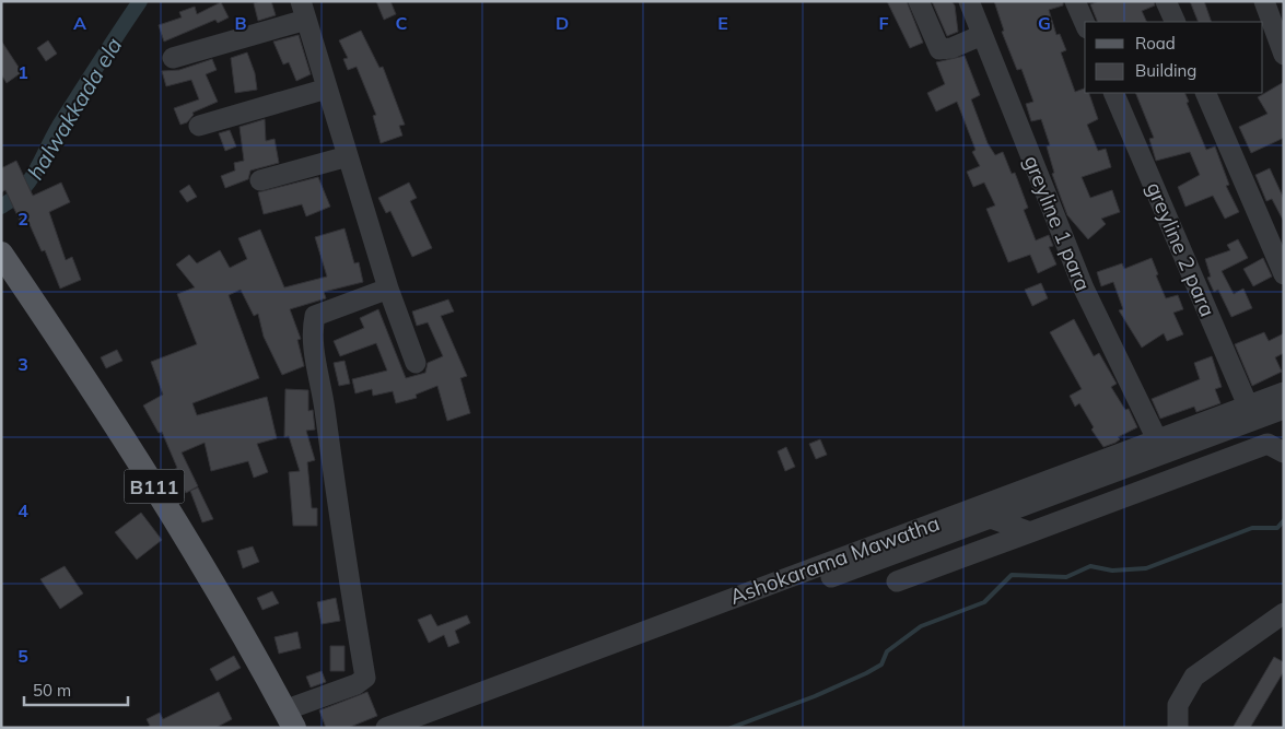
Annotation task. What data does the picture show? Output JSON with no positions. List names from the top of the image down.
{
  "streets": {
    "main road": ["B111"],
    "street": ["greyline 1 para", "greyline 2 para", "Ashokarama Mawatha"]
  },
  "crossings": [
    ["greyline 1 para", "Ashokarama Mawatha"],
    ["greyline 2 para", "Ashokarama Mawatha"]
  ],
  "water": ["halwakkada ela"],
  "legend": ["Road", "Building"],
  "scale_bar": "50 m",
  "grid": {
    "columns": [
      "A",
      "B",
      "C",
      "D",
      "E",
      "F",
      "G"
    ],
    "rows": [
      "1",
      "2",
      "3",
      "4",
      "5"
    ]
  }
}
